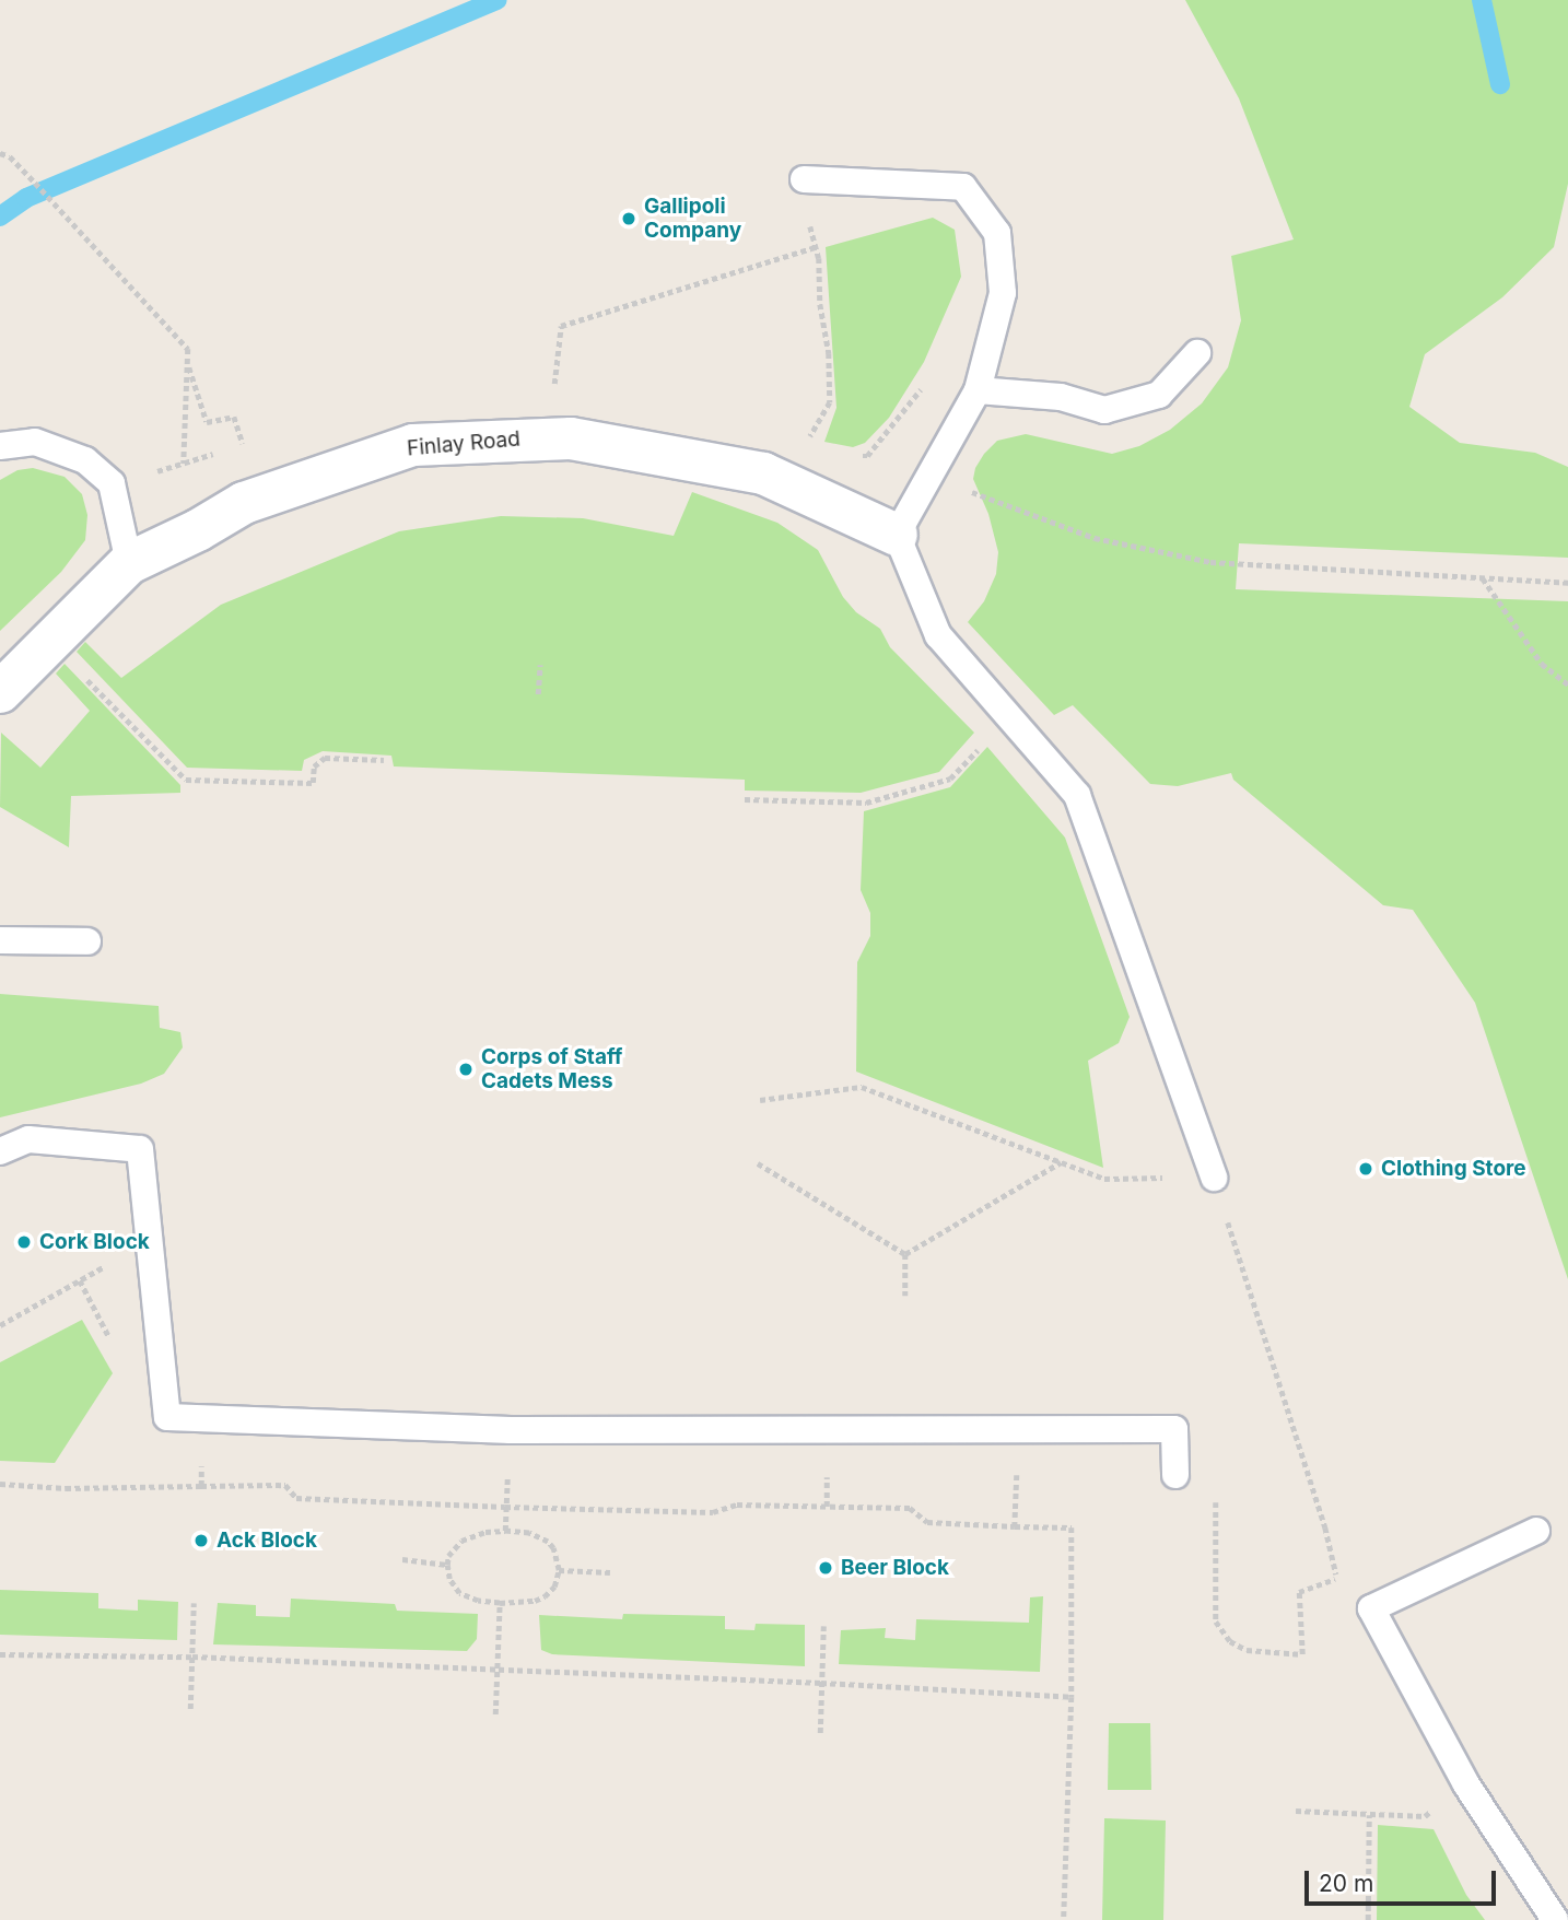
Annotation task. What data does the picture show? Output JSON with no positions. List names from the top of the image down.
{
  "streets": {
    "street": ["Finlay Road"]
  },
  "places": [
    "Gallipoli Company",
    "Corps of Staff Cadets Mess",
    "Clothing Store",
    "Cork Block",
    "Ack Block",
    "Beer Block"
  ],
  "scale_bar": "20 m"
}
